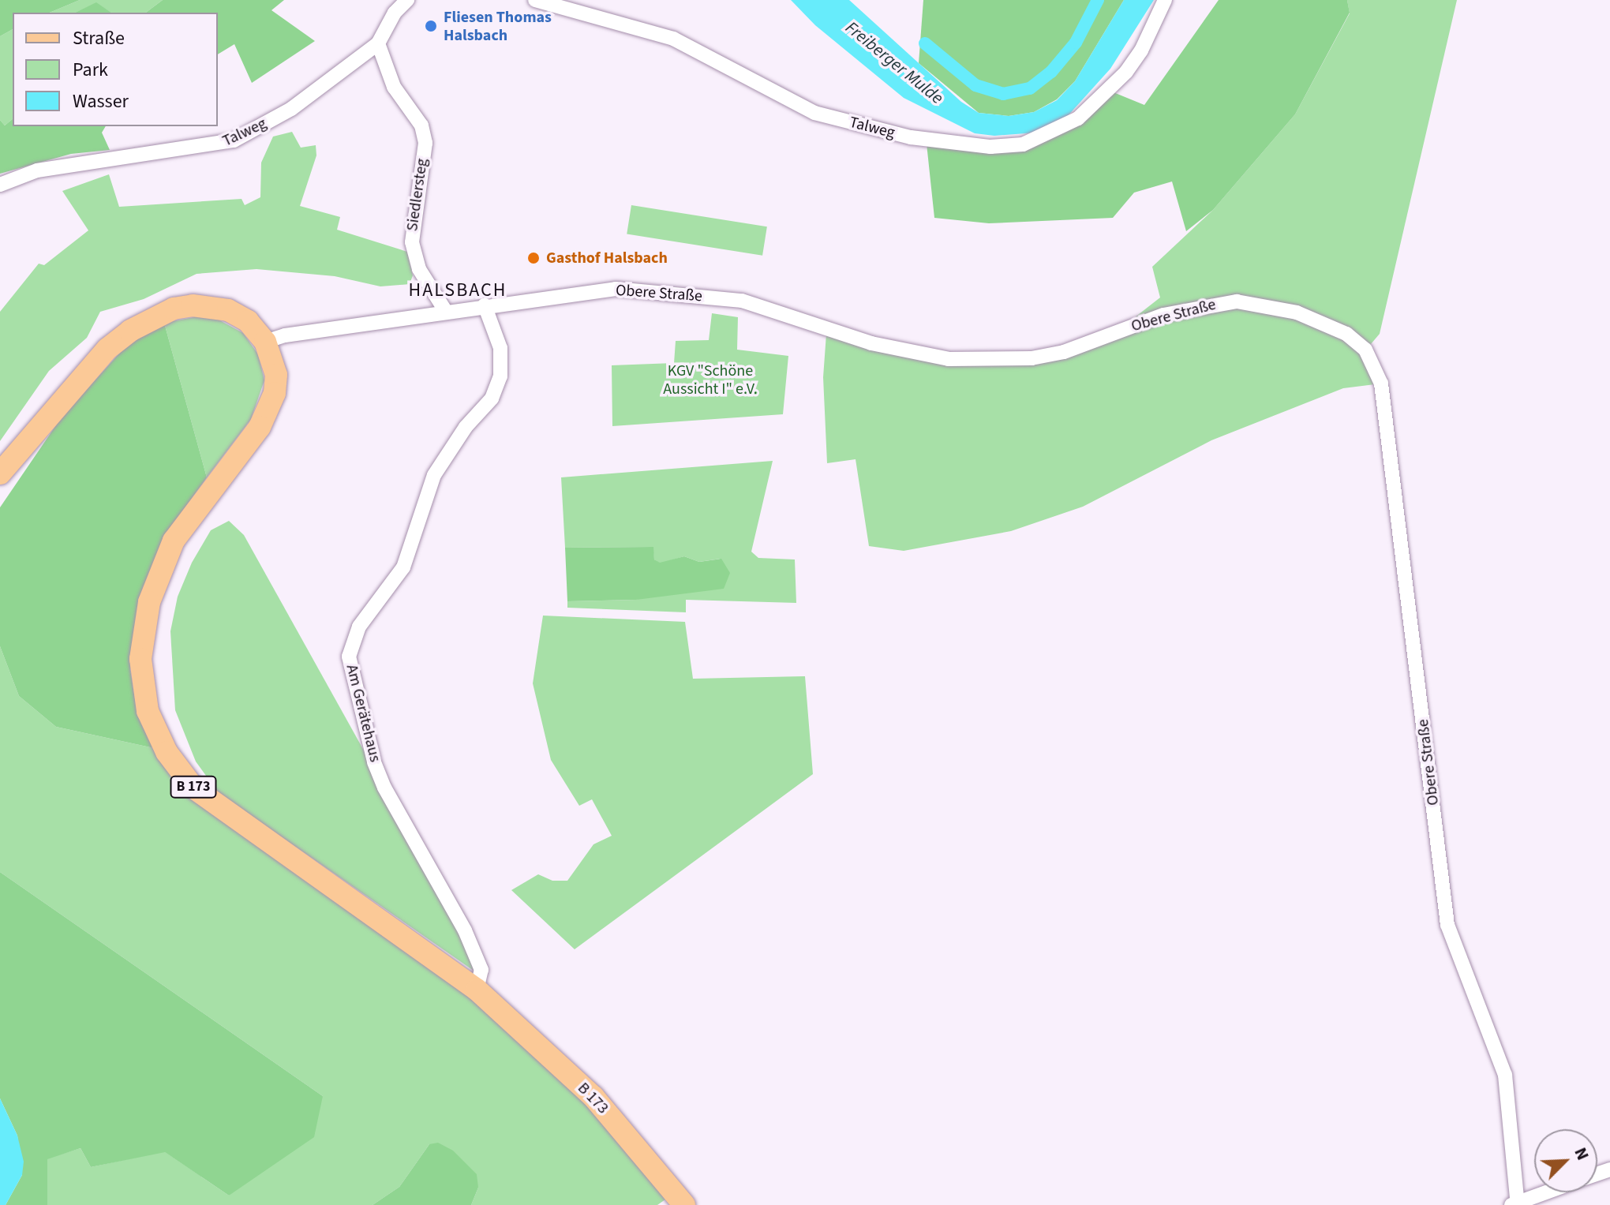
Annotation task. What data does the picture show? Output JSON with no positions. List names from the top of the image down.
{
  "streets": {
    "main road": ["B 173"],
    "street": [
      "Talweg",
      "Siedlersteg",
      "Obere Straße",
      "Am Gerätehaus"
    ]
  },
  "crossings": [
    ["Talweg", "Siedlersteg"],
    ["Siedlersteg", "Obere Straße"],
    ["Obere Straße", "Am Gerätehaus"],
    ["Obere Straße", "B 173"],
    ["Am Gerätehaus", "B 173"]
  ],
  "districts": ["HALSBACH"],
  "water": ["Freiberger Mulde"],
  "parks": ["KGV \"Schöne Aussicht I\" e.V."],
  "places": ["Fliesen Thomas Halsbach", "Gasthof Halsbach"],
  "legend": ["Straße", "Park", "Wasser"],
  "north": "top right"
}
